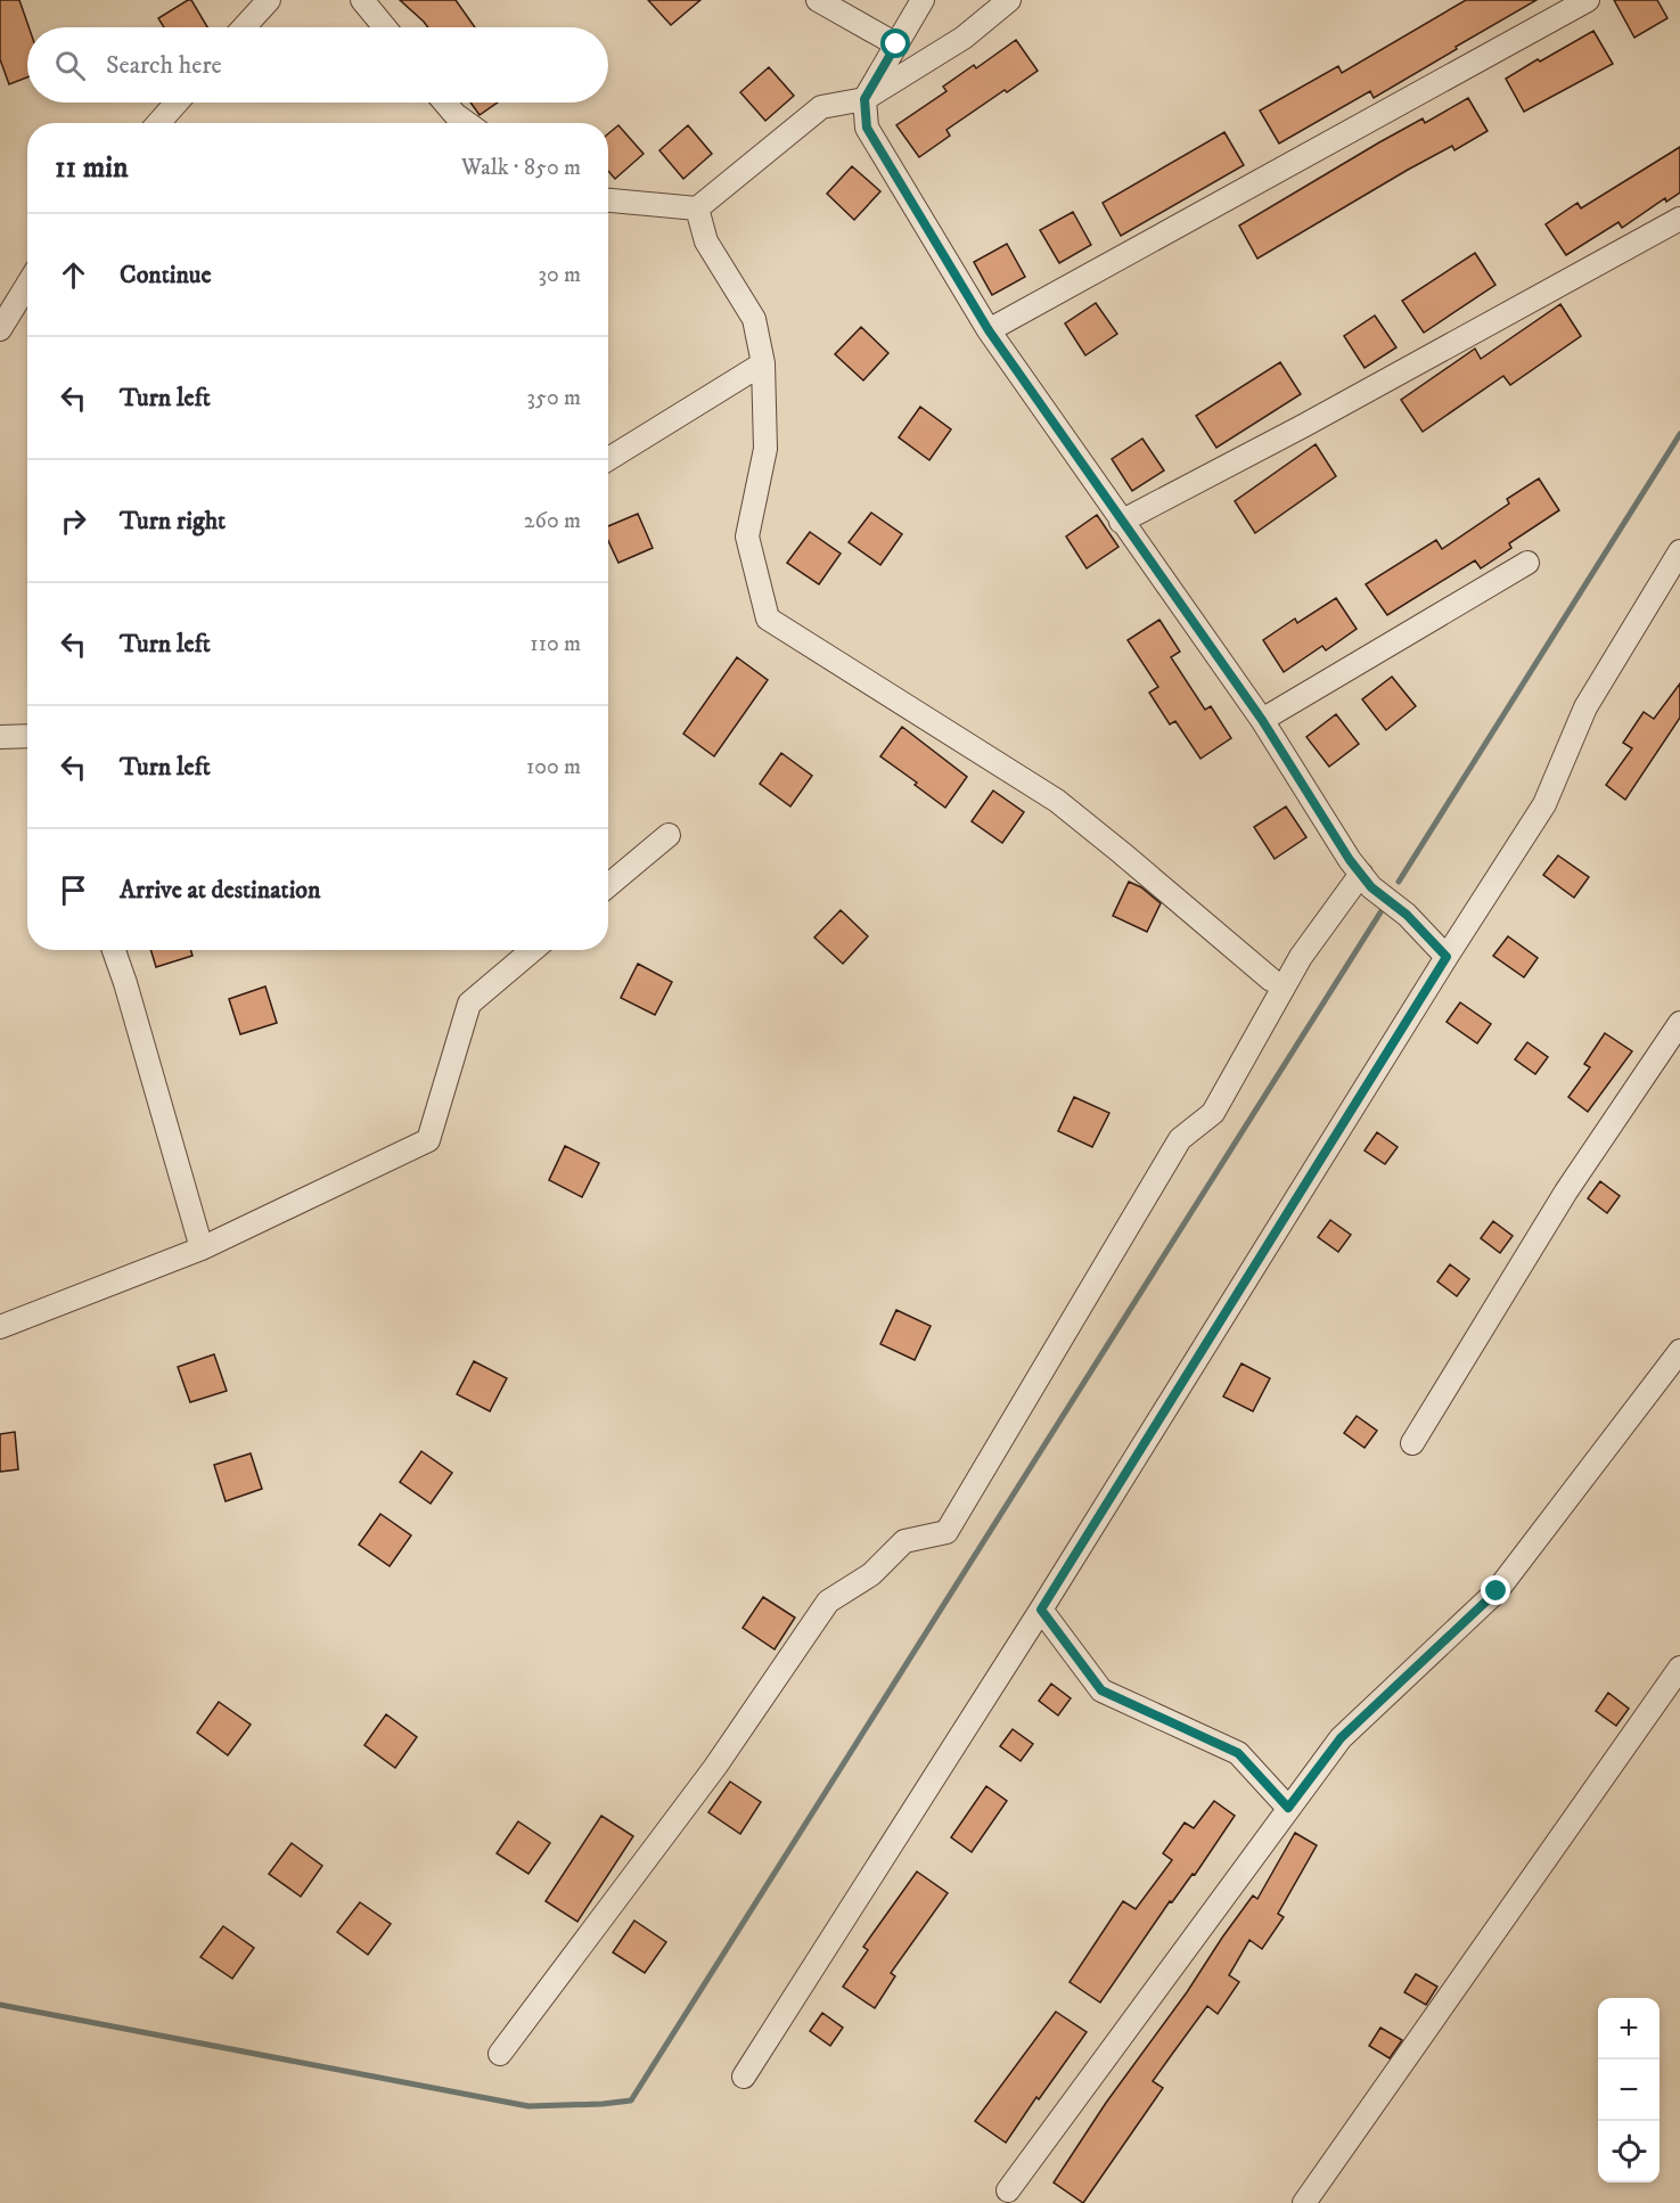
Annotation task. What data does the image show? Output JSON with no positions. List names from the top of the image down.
{
  "page": {
    "search": "Search here",
    "heading": ["11 min", "Walk · 850 m"],
    "list": [
      ["Continue", "30 m"],
      ["Turn left", "350 m"],
      ["Turn right", "260 m"],
      ["Turn left", "110 m"],
      ["Turn left", "100 m"],
      "Arrive at destination"
    ],
    "map_buttons": ["+", "−"]
  }
}
